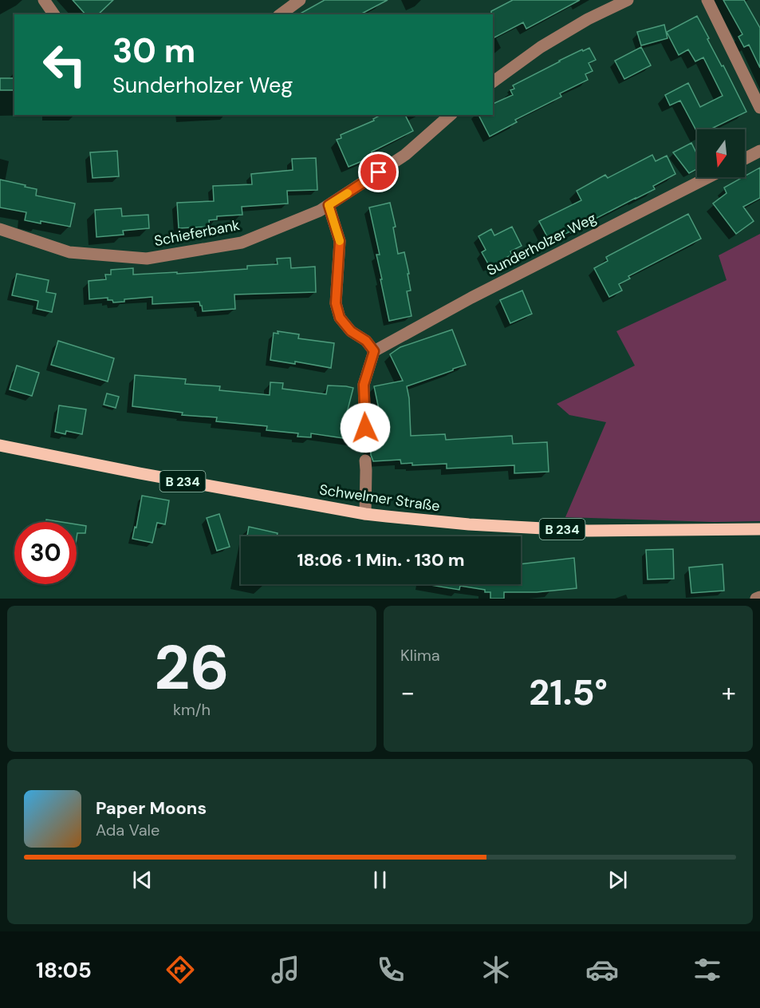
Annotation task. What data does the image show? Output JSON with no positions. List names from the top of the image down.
{
  "streets": {
    "main road": ["B 234", "Schwelmer Straße"],
    "street": ["Schieferbank", "Sunderholzer Weg"]
  },
  "north": "bottom",
  "page": {
    "turn": ["30 m", "Sunderholzer Weg"],
    "limit": "30",
    "trip": "18:06 · 1 Min. · 130 m",
    "tile": [
      ["26", "km/h"],
      "Klima"
    ],
    "heat": ["−", "21.5°", "+"],
    "song": ["Paper Moons", "Ada Vale"],
    "tabs": "18:05"
  }
}
